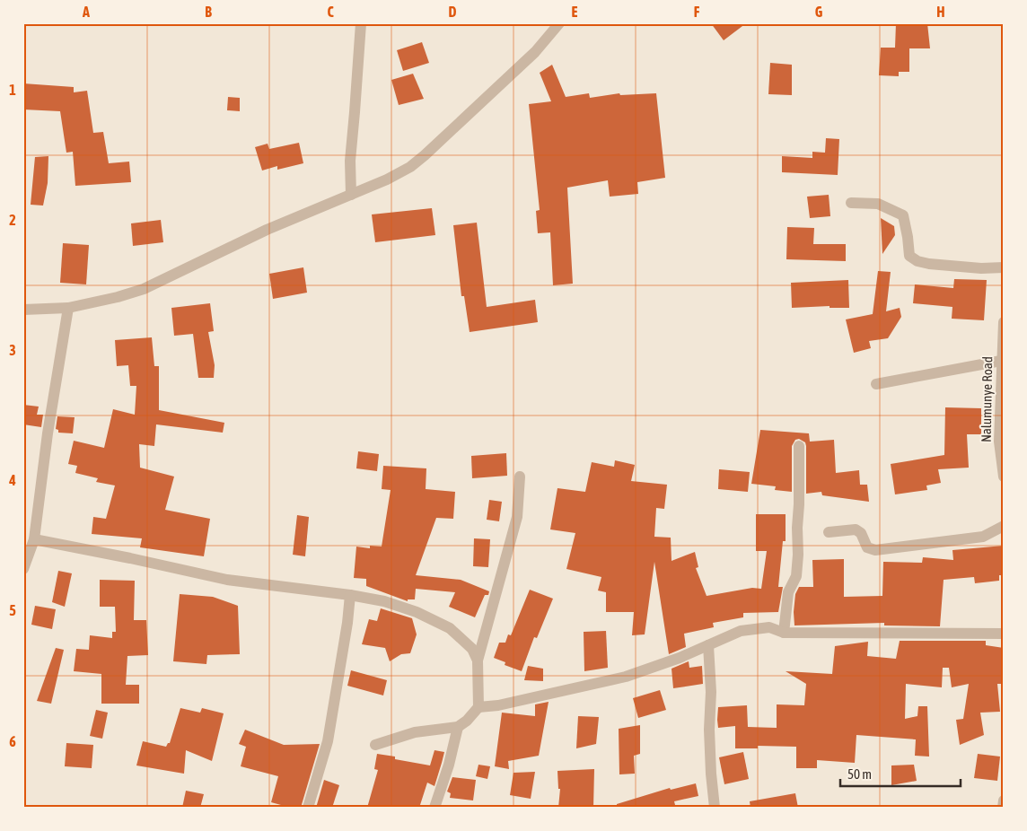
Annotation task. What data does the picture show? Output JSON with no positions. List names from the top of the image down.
{
  "streets": {
    "street": ["Nalumunye Road"]
  },
  "scale_bar": "50 m",
  "grid": {
    "columns": [
      "A",
      "B",
      "C",
      "D",
      "E",
      "F",
      "G",
      "H"
    ],
    "rows": [
      "1",
      "2",
      "3",
      "4",
      "5",
      "6"
    ]
  }
}
